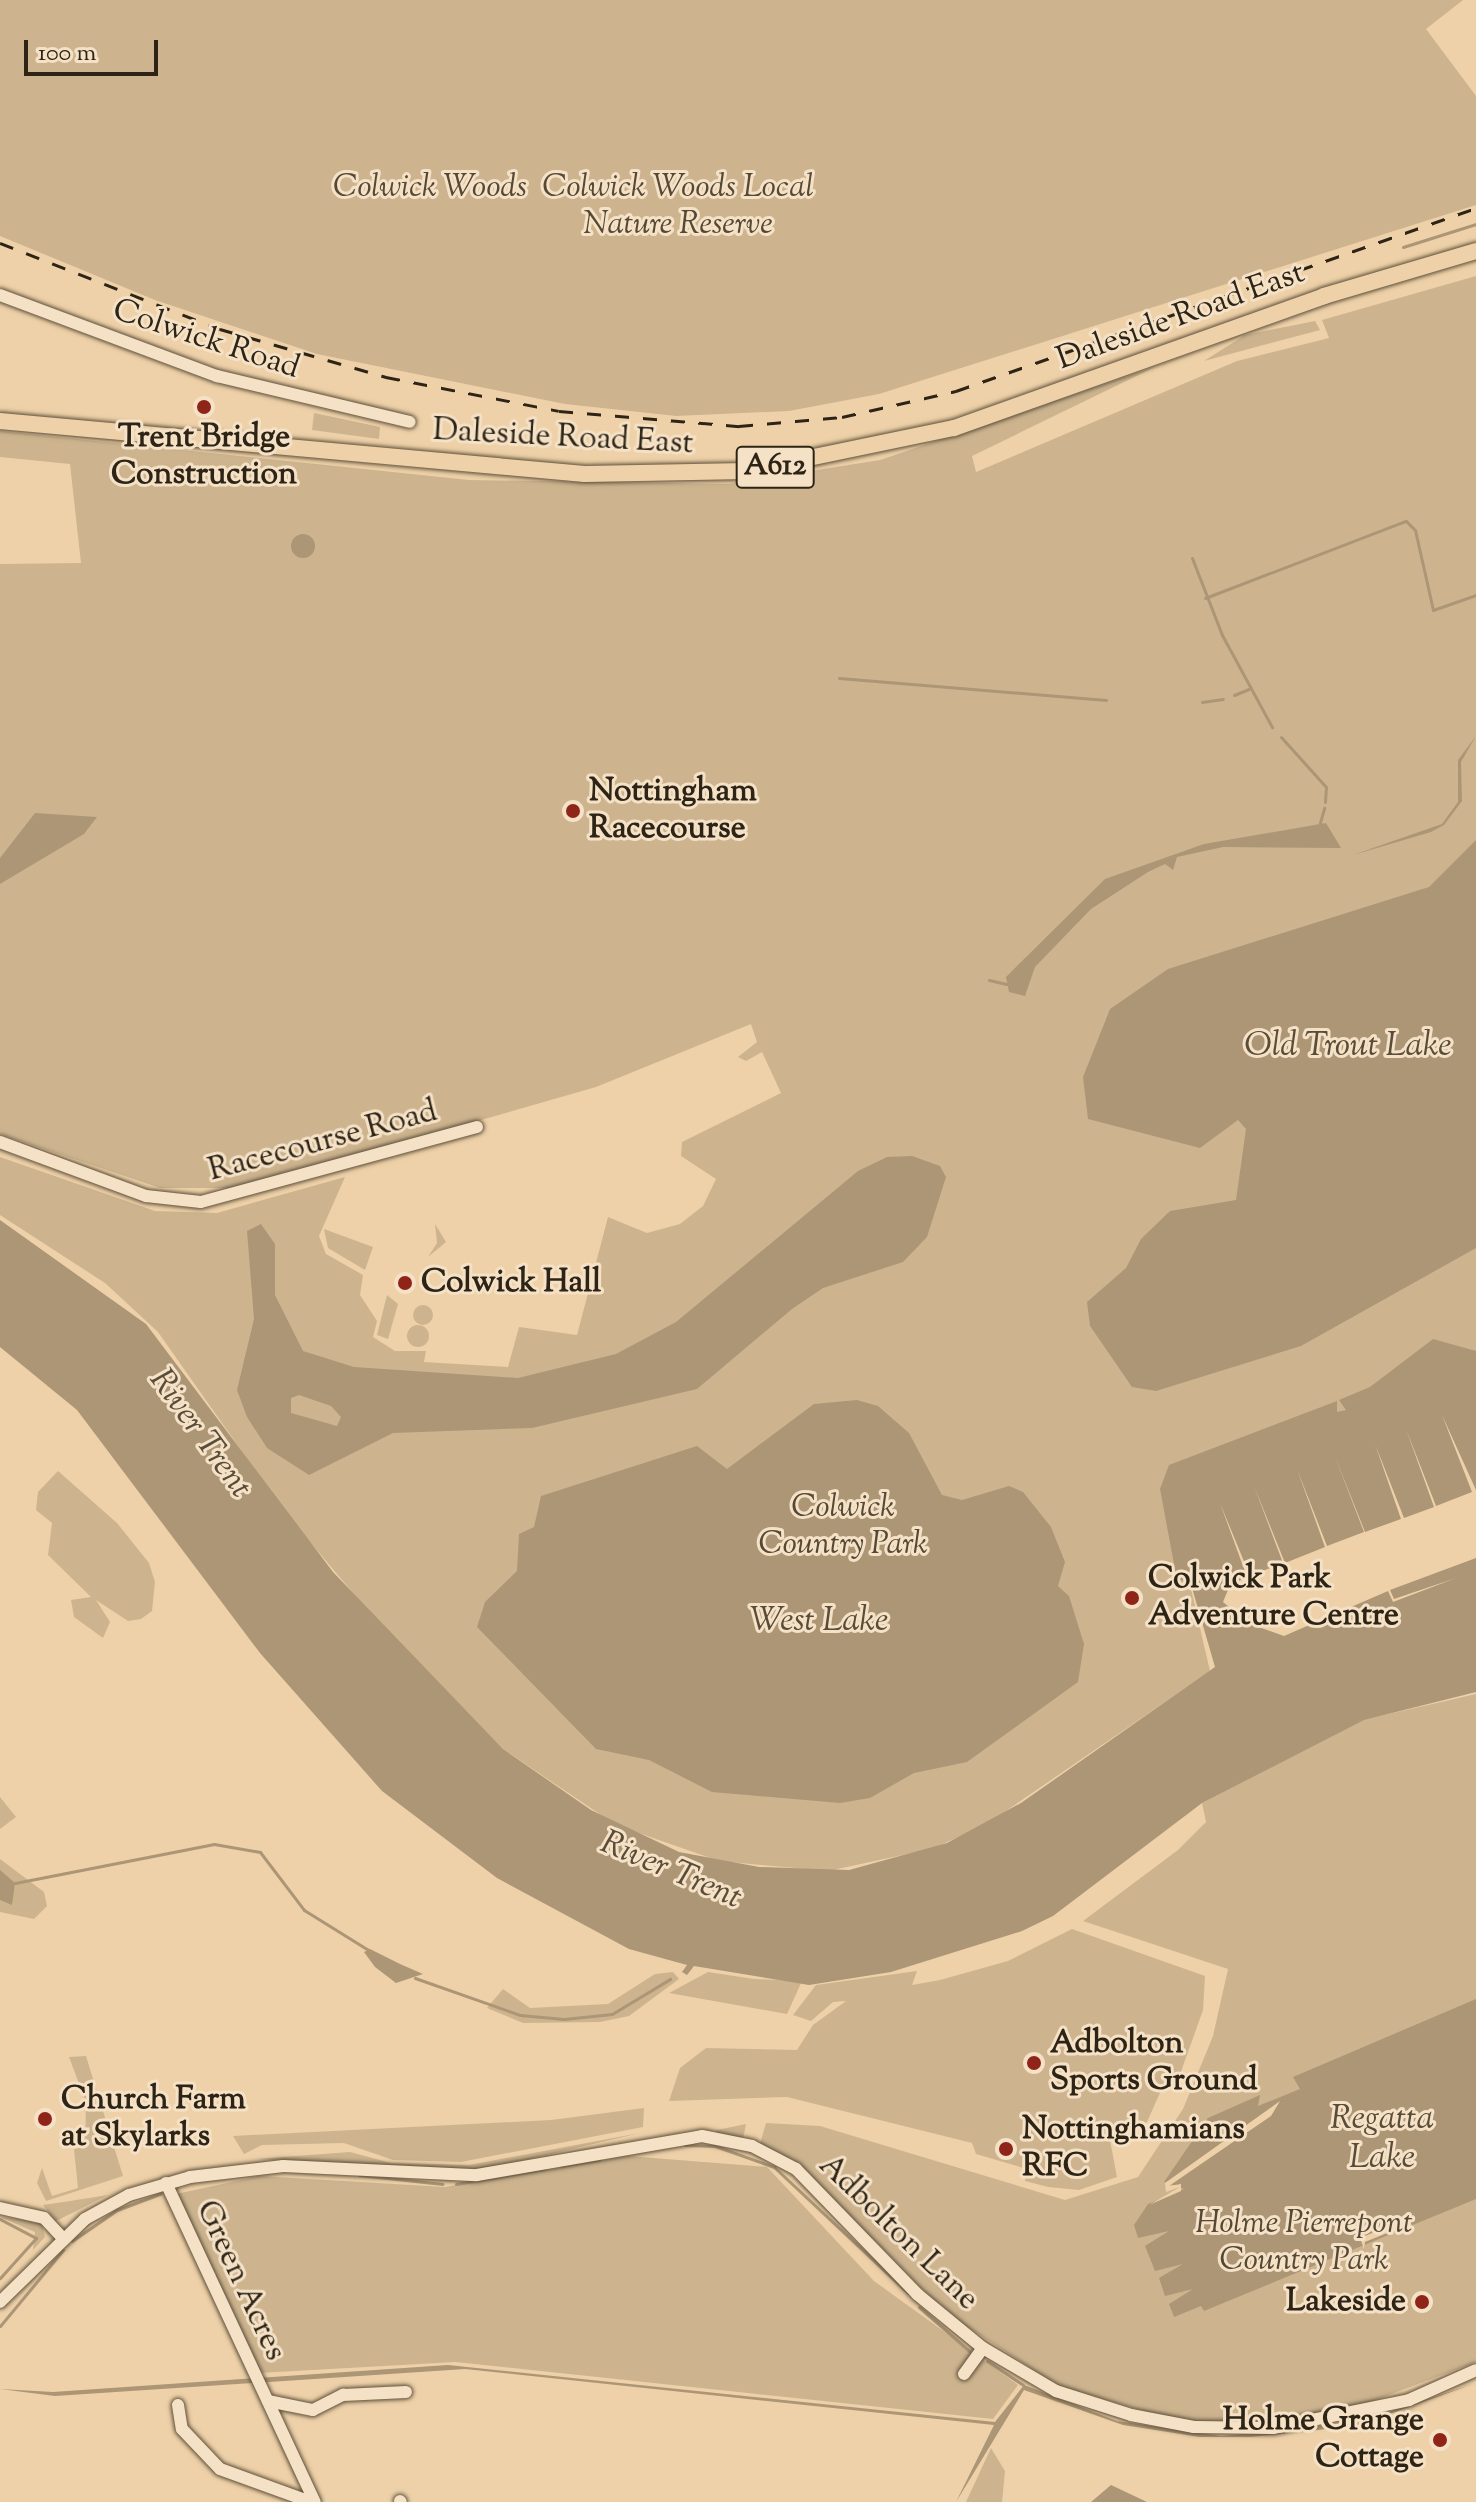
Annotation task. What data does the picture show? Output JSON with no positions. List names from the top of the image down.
{
  "streets": {
    "main road": ["Daleside Road East", "A612"],
    "street": [
      "Colwick Road",
      "Racecourse Road",
      "Adbolton Lane",
      "Green Acres"
    ]
  },
  "crossings": [
    ["Adbolton Lane", "Green Acres"]
  ],
  "water": [
    "Old Trout Lake",
    "River Trent",
    "West Lake",
    "Regatta Lake"
  ],
  "parks": [
    "Colwick Woods",
    "Colwick Woods Local Nature Reserve",
    "Colwick Country Park",
    "Holme Pierrepont Country Park"
  ],
  "places": [
    "Trent Bridge Construction",
    "Nottingham Racecourse",
    "Colwick Hall",
    "Colwick Park Adventure Centre",
    "Adbolton Sports Ground",
    "Church Farm at Skylarks",
    "Nottinghamians RFC",
    "Lakeside",
    "Holme Grange Cottage"
  ],
  "scale_bar": "100 m"
}
